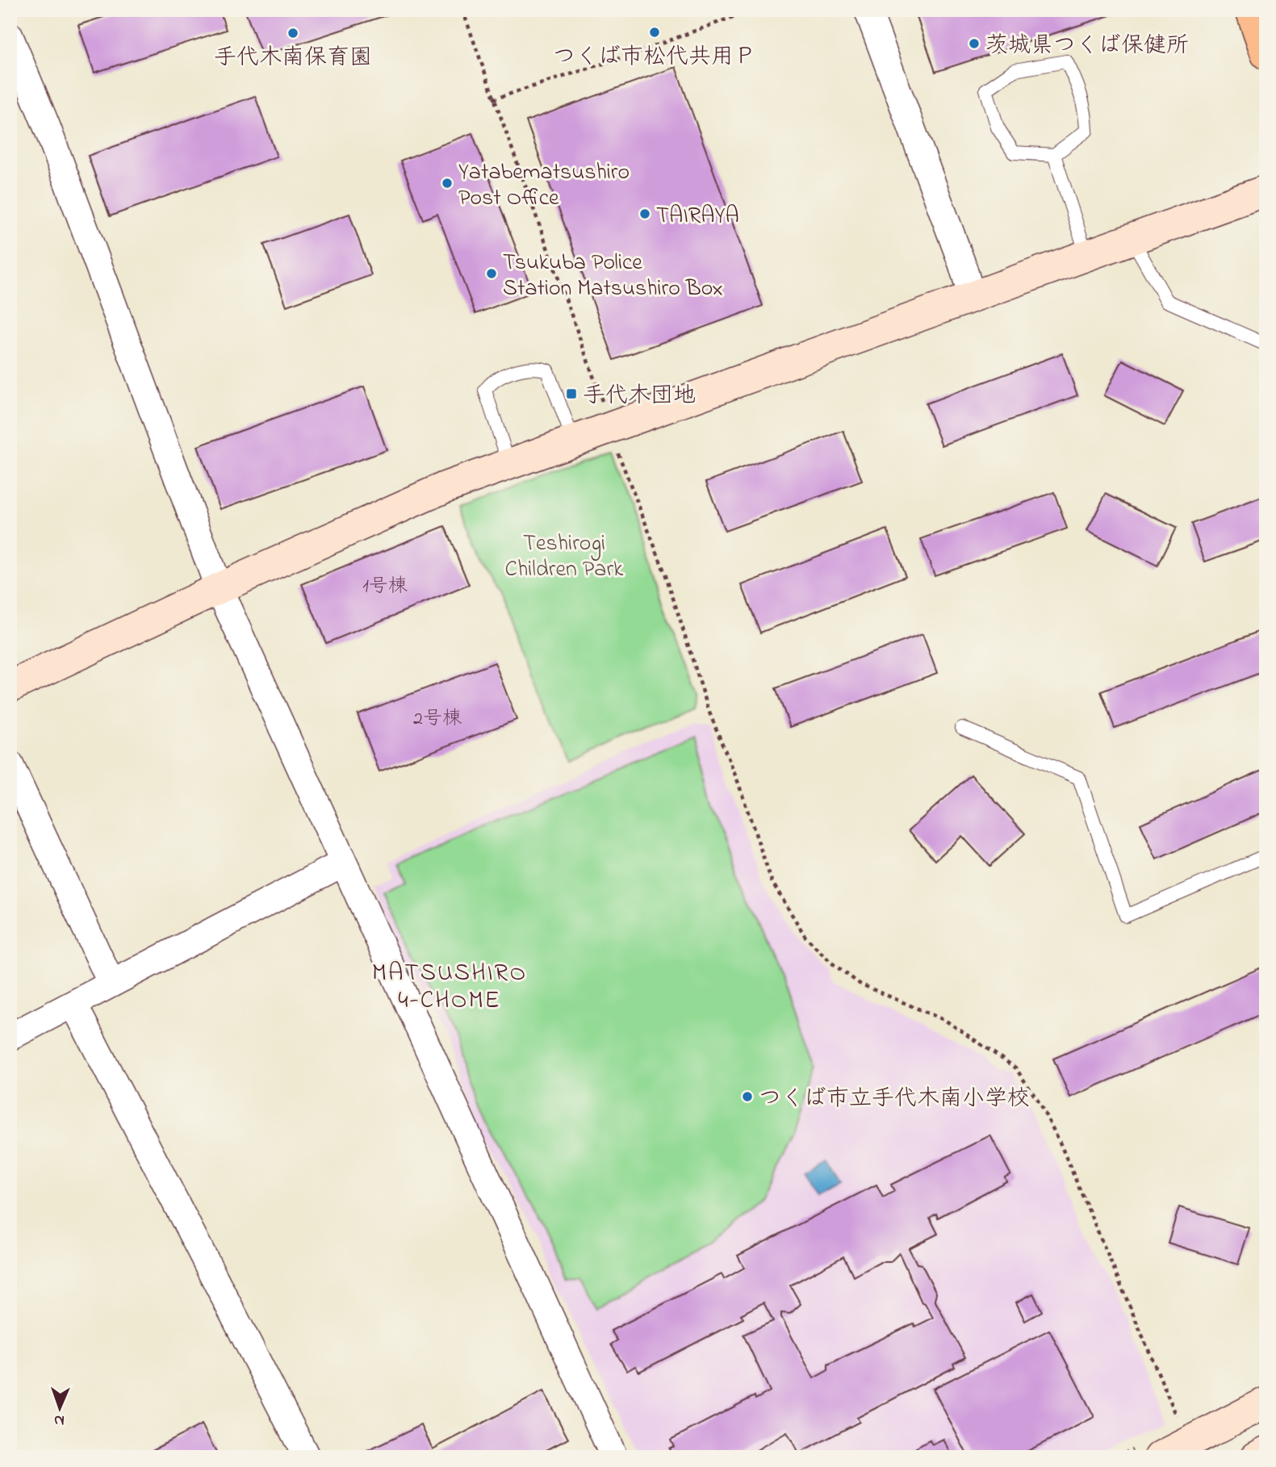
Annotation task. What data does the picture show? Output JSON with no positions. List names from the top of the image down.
{
  "districts": ["MATSUSHIRO 4-CHOME"],
  "parks": ["Teshirogi Children Park"],
  "places": {
    "other": [
      "つくば市松代共用Ｐ",
      "手代木南保育園",
      "茨城県つくば保健所",
      "Yatabematsushiro Post Office",
      "TAIRAYA",
      "Tsukuba Police Station Matsushiro Box",
      "つくば市立手代木南小学校"
    ],
    "transit": ["手代木団地"]
  },
  "house_numbers": ["1号棟", "2号棟"],
  "north": "bottom"
}
